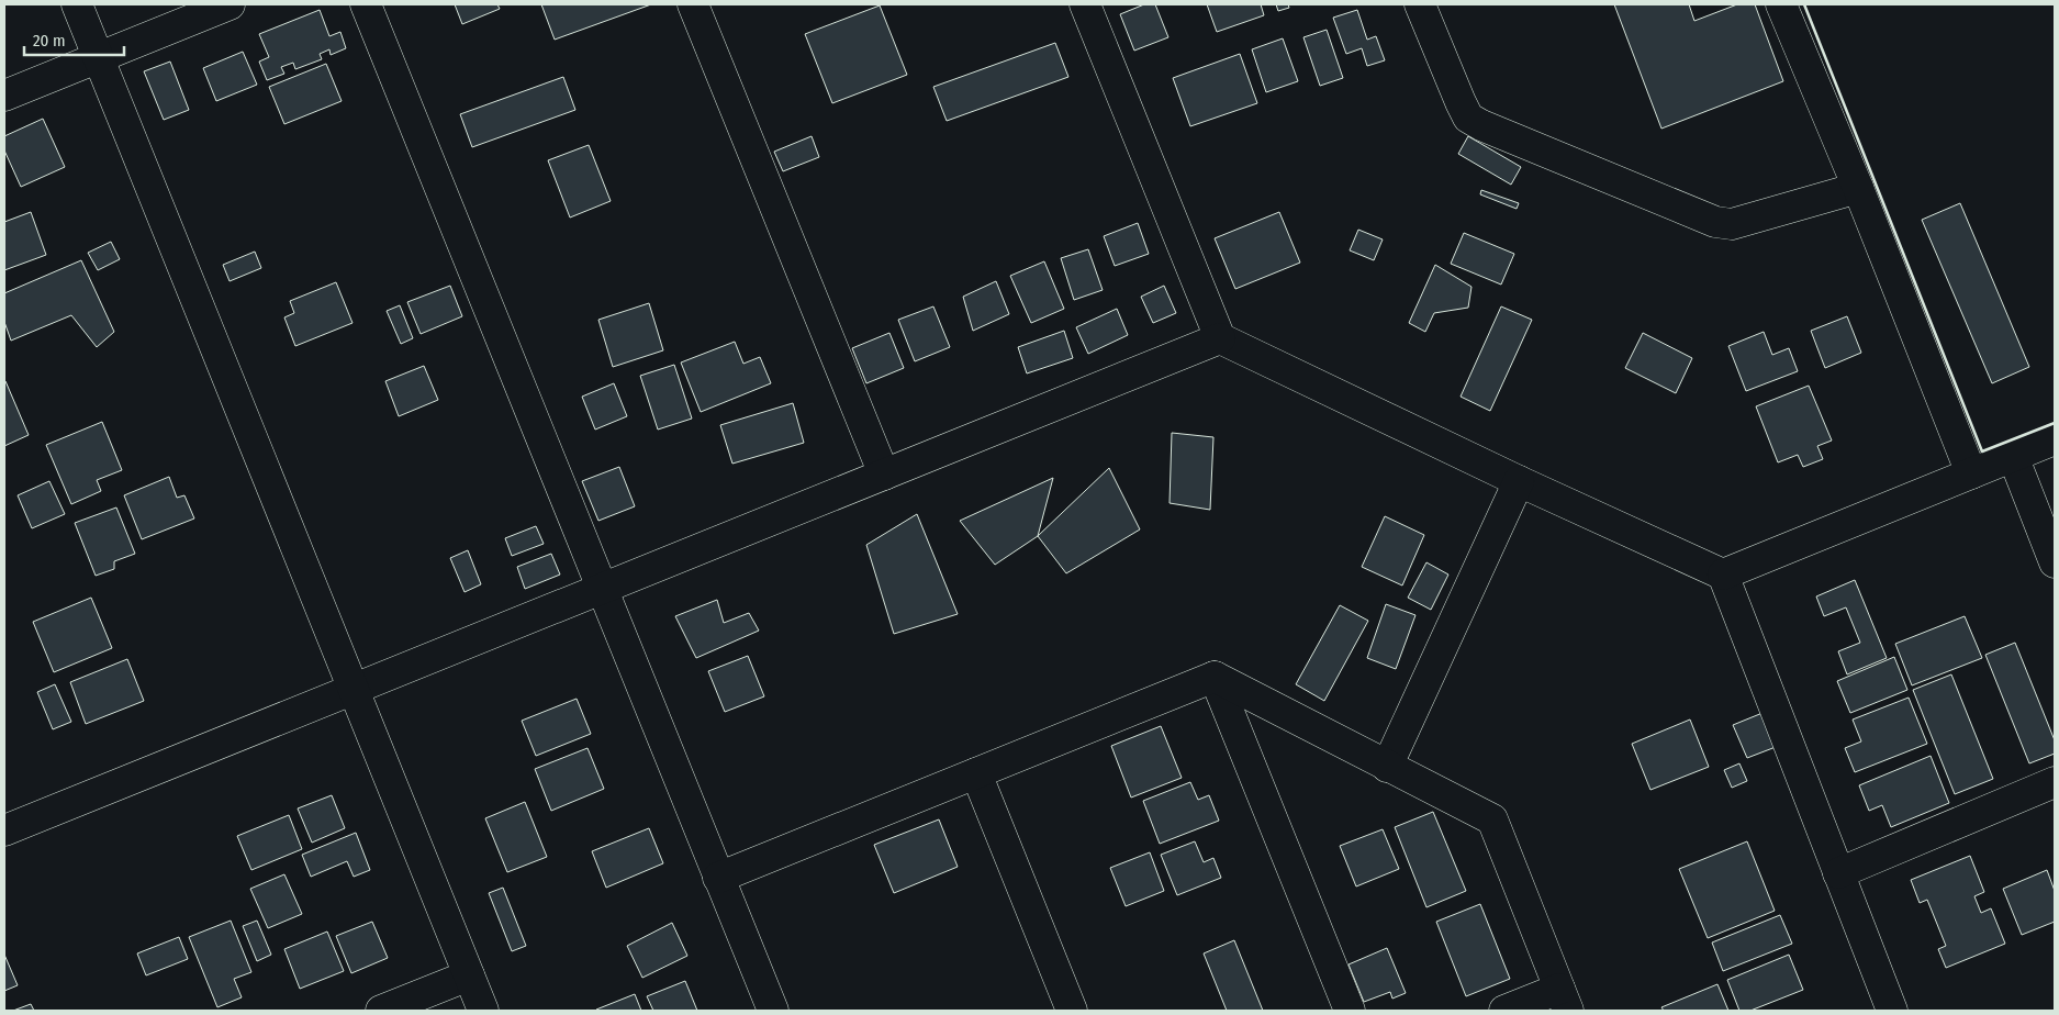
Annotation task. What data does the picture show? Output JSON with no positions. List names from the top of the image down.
{
  "scale_bar": "20 m"
}
